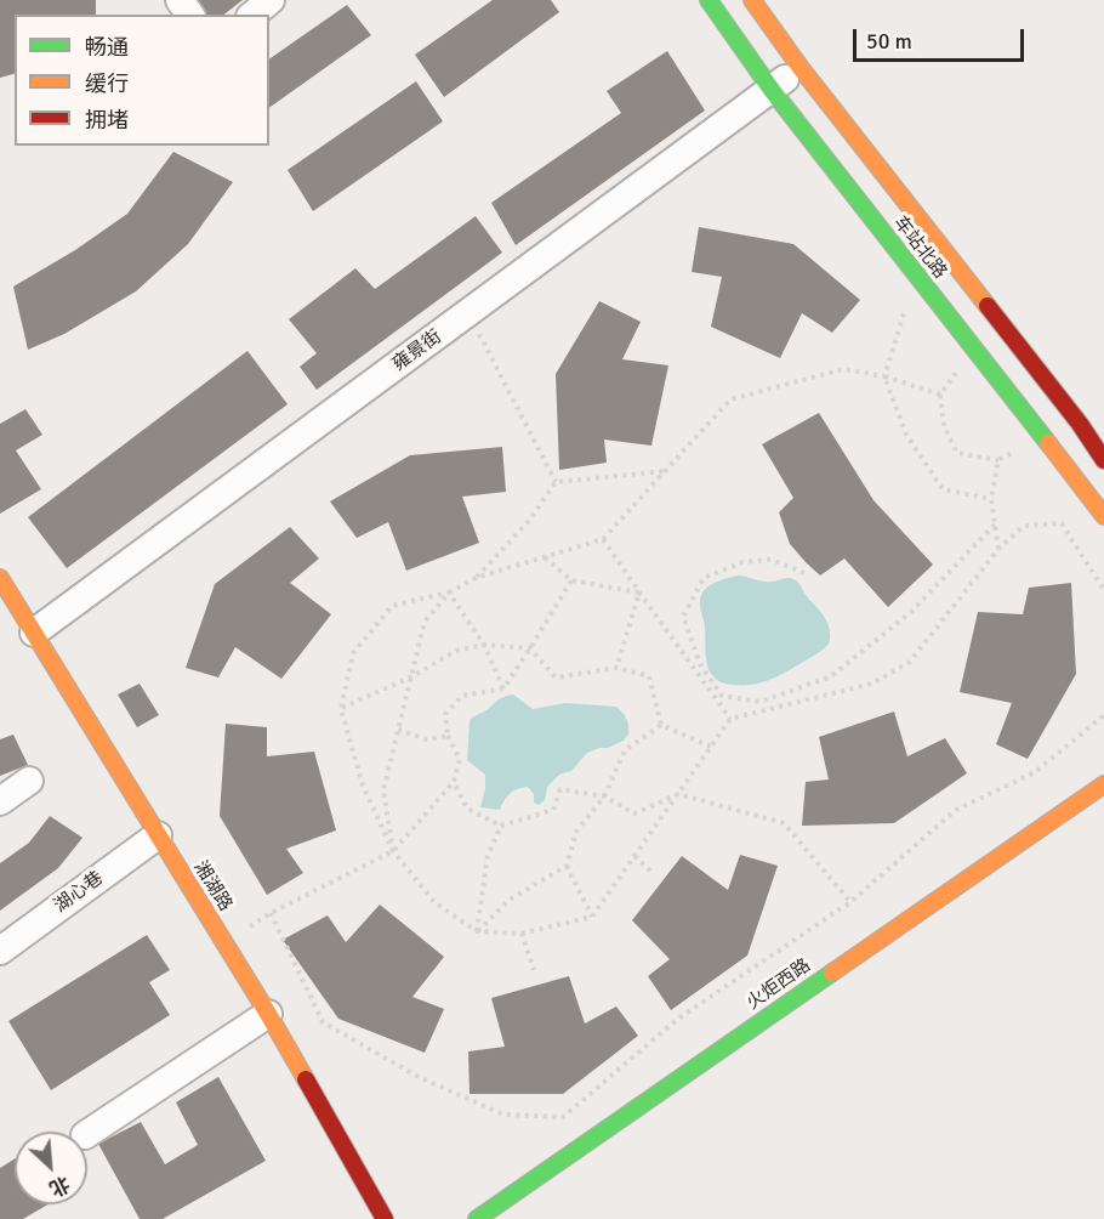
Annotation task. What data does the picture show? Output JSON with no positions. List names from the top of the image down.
{
  "streets": {
    "street": [
      "车站北路",
      "雍景街",
      "湘湖路",
      "湖心巷",
      "火炬西路"
    ]
  },
  "crossings": [
    ["车站北路", "雍景街"],
    ["雍景街", "湘湖路"],
    ["湘湖路", "湖心巷"]
  ],
  "legend": ["畅通", "缓行", "拥堵"],
  "scale_bar": "50 m",
  "north": "bottom right"
}
